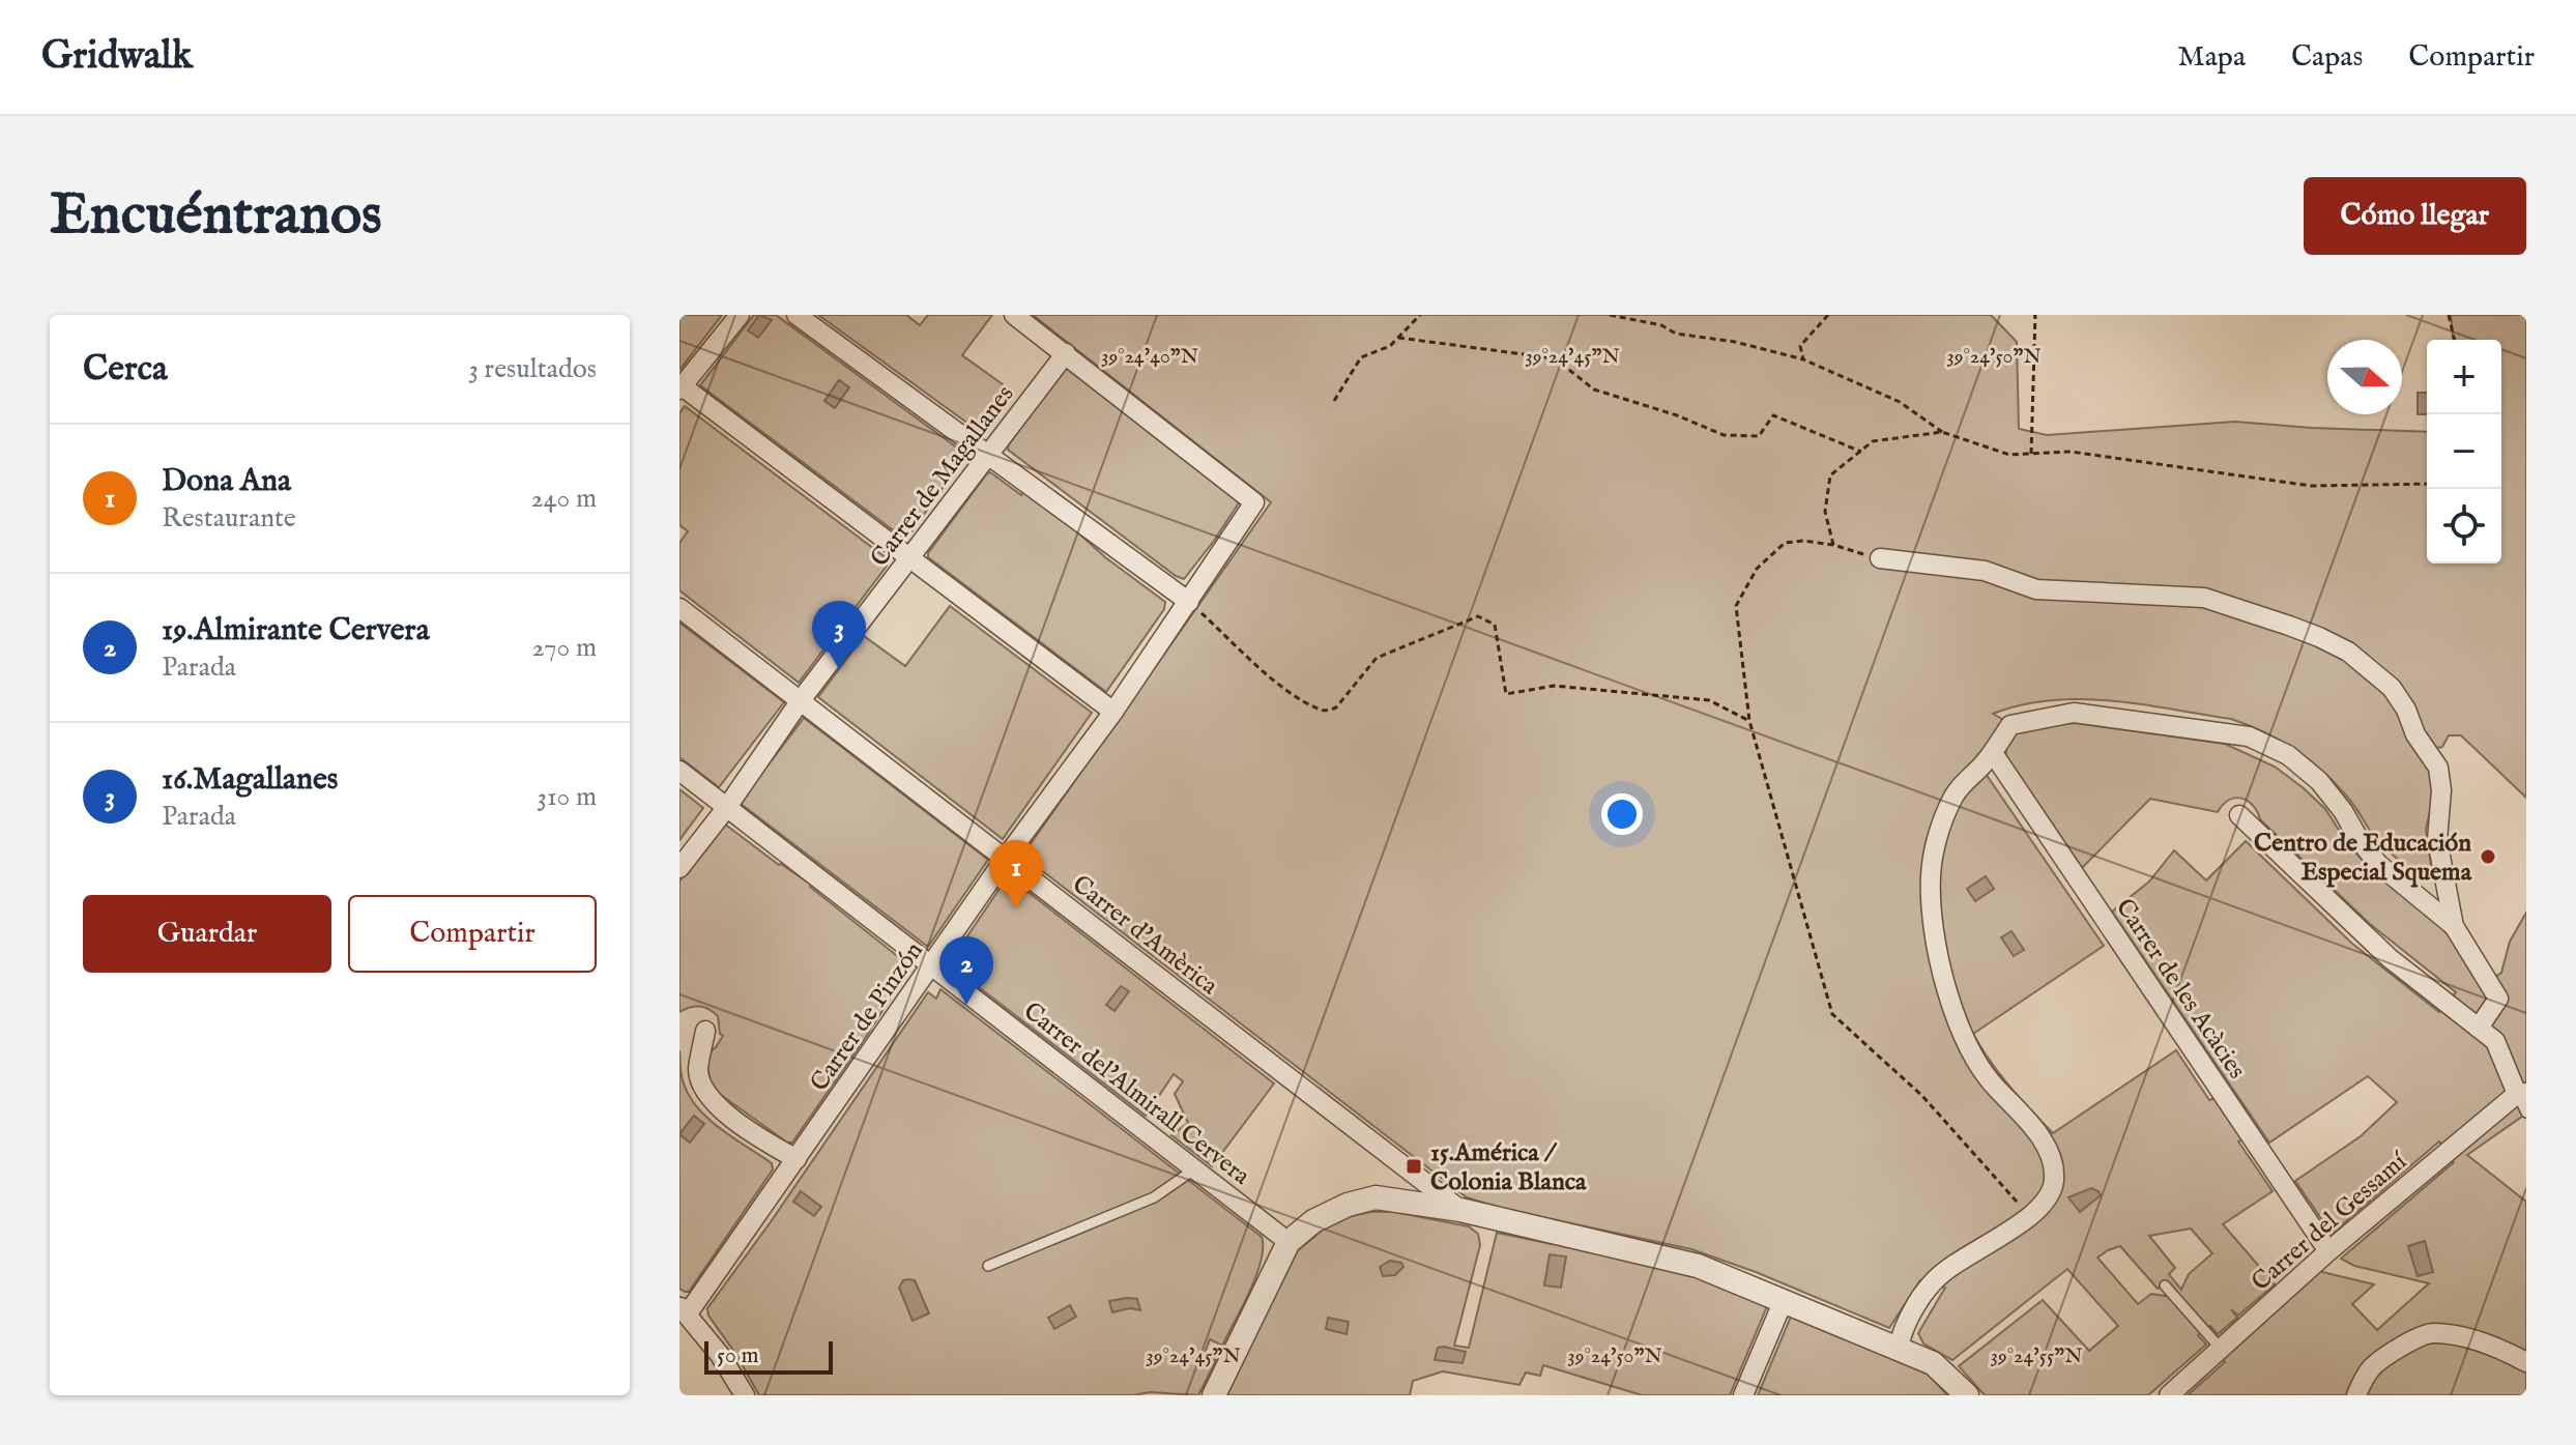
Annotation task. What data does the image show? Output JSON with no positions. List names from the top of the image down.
{
  "streets": {
    "street": [
      "Carrer de Magallanes",
      "Carrer d'Amèrica",
      "Carrer de les Acàcies",
      "Carrer de Pinzón",
      "Carrer del'Almirall Cervera",
      "Carrer del Gessamí"
    ]
  },
  "crossings": [
    ["Carrer de Magallanes", "Carrer d'Amèrica"],
    ["Carrer de Magallanes", "Carrer de Pinzón"],
    ["Carrer de Magallanes", "Carrer del'Almirall Cervera"],
    ["Carrer d'Amèrica", "Carrer de Pinzón"],
    ["Carrer de les Acàcies", "Carrer del Gessamí"],
    ["Carrer de Pinzón", "Carrer del'Almirall Cervera"]
  ],
  "places": {
    "other": ["Centro de Educación Especial Squema"],
    "transit": ["15.América / Colonia Blanca"]
  },
  "scale_bar": "50 m",
  "north": "right",
  "page": {
    "header": "Gridwalk",
    "nav": ["Mapa", "Capas", "Compartir"],
    "buttons": [
      "Cómo llegar",
      ["Guardar", "Compartir"]
    ],
    "title": "Encuéntranos",
    "heading": ["Cerca", "3 resultados"],
    "map_buttons": ["+", "−"],
    "list": [
      {
        "mark": "1",
        "name": "Dona Ana",
        "note": "Restaurante",
        "value": "240 m"
      },
      {
        "mark": "2",
        "name": "19.Almirante Cervera",
        "note": "Parada",
        "value": "270 m"
      },
      {
        "mark": "3",
        "name": "16.Magallanes",
        "note": "Parada",
        "value": "310 m"
      }
    ],
    "pins": ["3", "1", "2"],
    "scale": "50 m"
  },
  "coordinates": [
    "39°24'40\"N",
    "39°24'45\"N",
    "39°24'50\"N",
    "39°24'55\"N"
  ]
}
